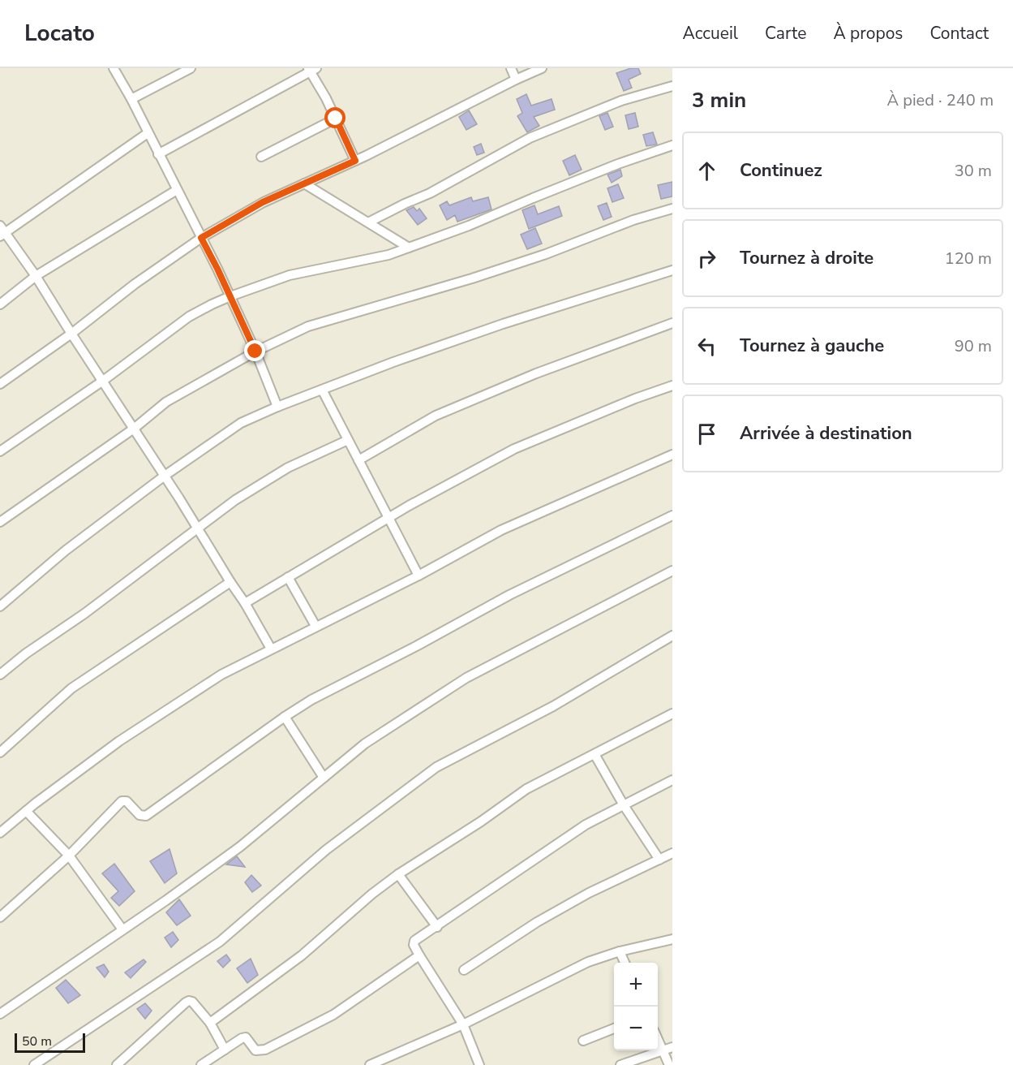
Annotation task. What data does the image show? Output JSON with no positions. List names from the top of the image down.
{
  "scale_bar": "50 m",
  "page": {
    "header": "Locato",
    "nav": [
      "Accueil",
      "Carte",
      "À propos",
      "Contact"
    ],
    "heading": ["3 min", "À pied · 240 m"],
    "list": [
      ["Continuez", "30 m"],
      ["Tournez à droite", "120 m"],
      ["Tournez à gauche", "90 m"],
      "Arrivée à destination"
    ],
    "map_buttons": ["+", "−"],
    "scale": "50 m"
  }
}
